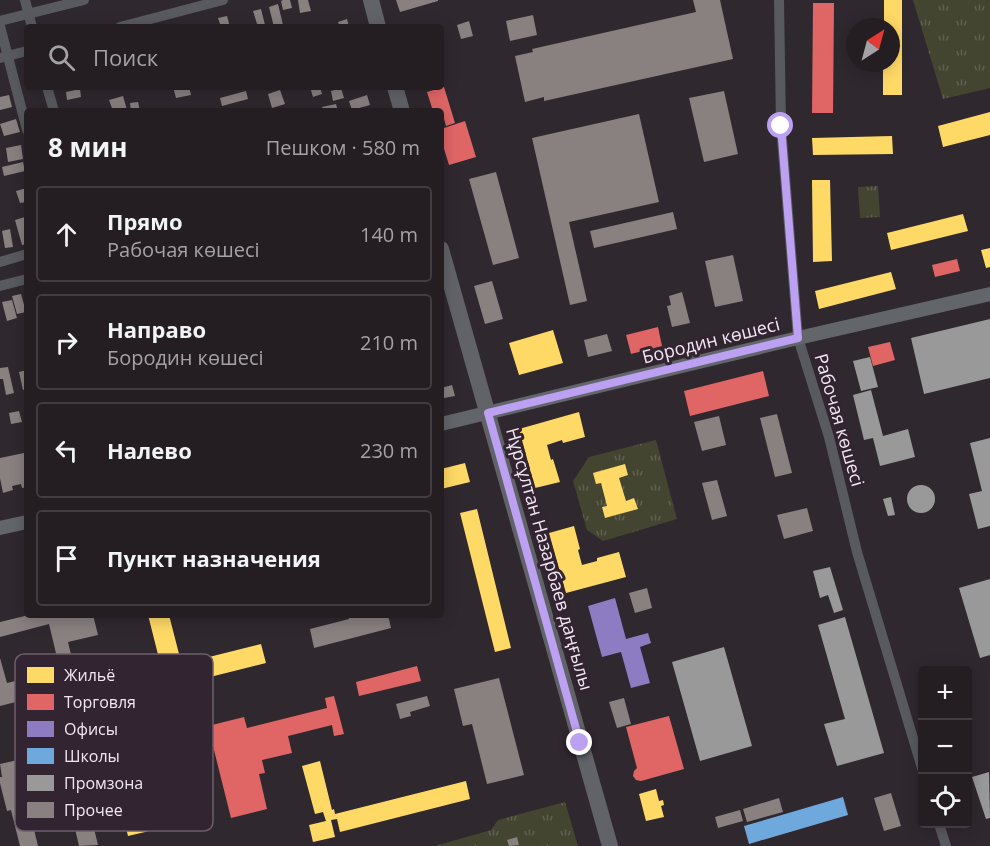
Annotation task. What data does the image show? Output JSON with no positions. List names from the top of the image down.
{
  "streets": {
    "main road": ["Нұрсұлтан Назарбаев даңғылы"],
    "street": ["Бородин көшесі", "Рабочая көшесі"]
  },
  "crossings": [
    ["Бородин көшесі", "Рабочая көшесі"],
    ["Бородин көшесі", "Нұрсұлтан Назарбаев даңғылы"]
  ],
  "legend": [
    "Жильё",
    "Торговля",
    "Офисы",
    "Школы",
    "Промзона",
    "Прочее"
  ],
  "north": "top right",
  "page": {
    "search": "Поиск",
    "heading": ["8 мин", "Пешком · 580 m"],
    "list": [
      ["Прямо", "Рабочая көшесі", "140 m"],
      ["Направо", "Бородин көшесі", "210 m"],
      ["Налево", "230 m"],
      "Пункт назначения"
    ],
    "map_buttons": ["+", "−"]
  }
}
